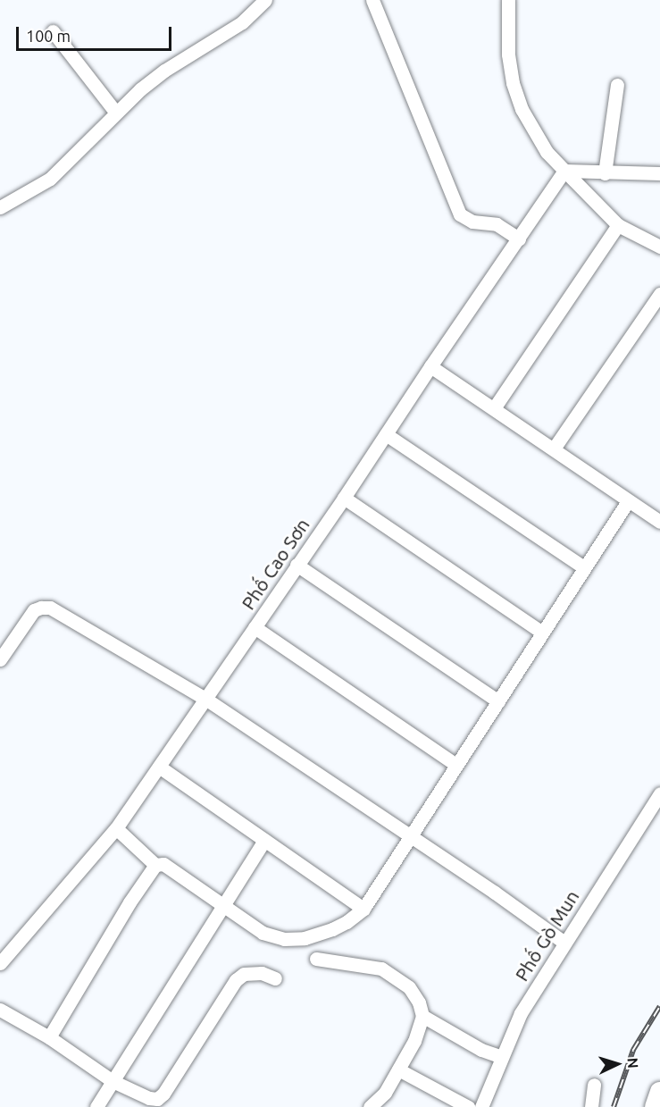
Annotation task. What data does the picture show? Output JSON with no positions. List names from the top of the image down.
{
  "streets": {
    "street": ["Phố Cao Sơn", "Phố Gò Mun"]
  },
  "scale_bar": "100 m",
  "north": "right"
}
